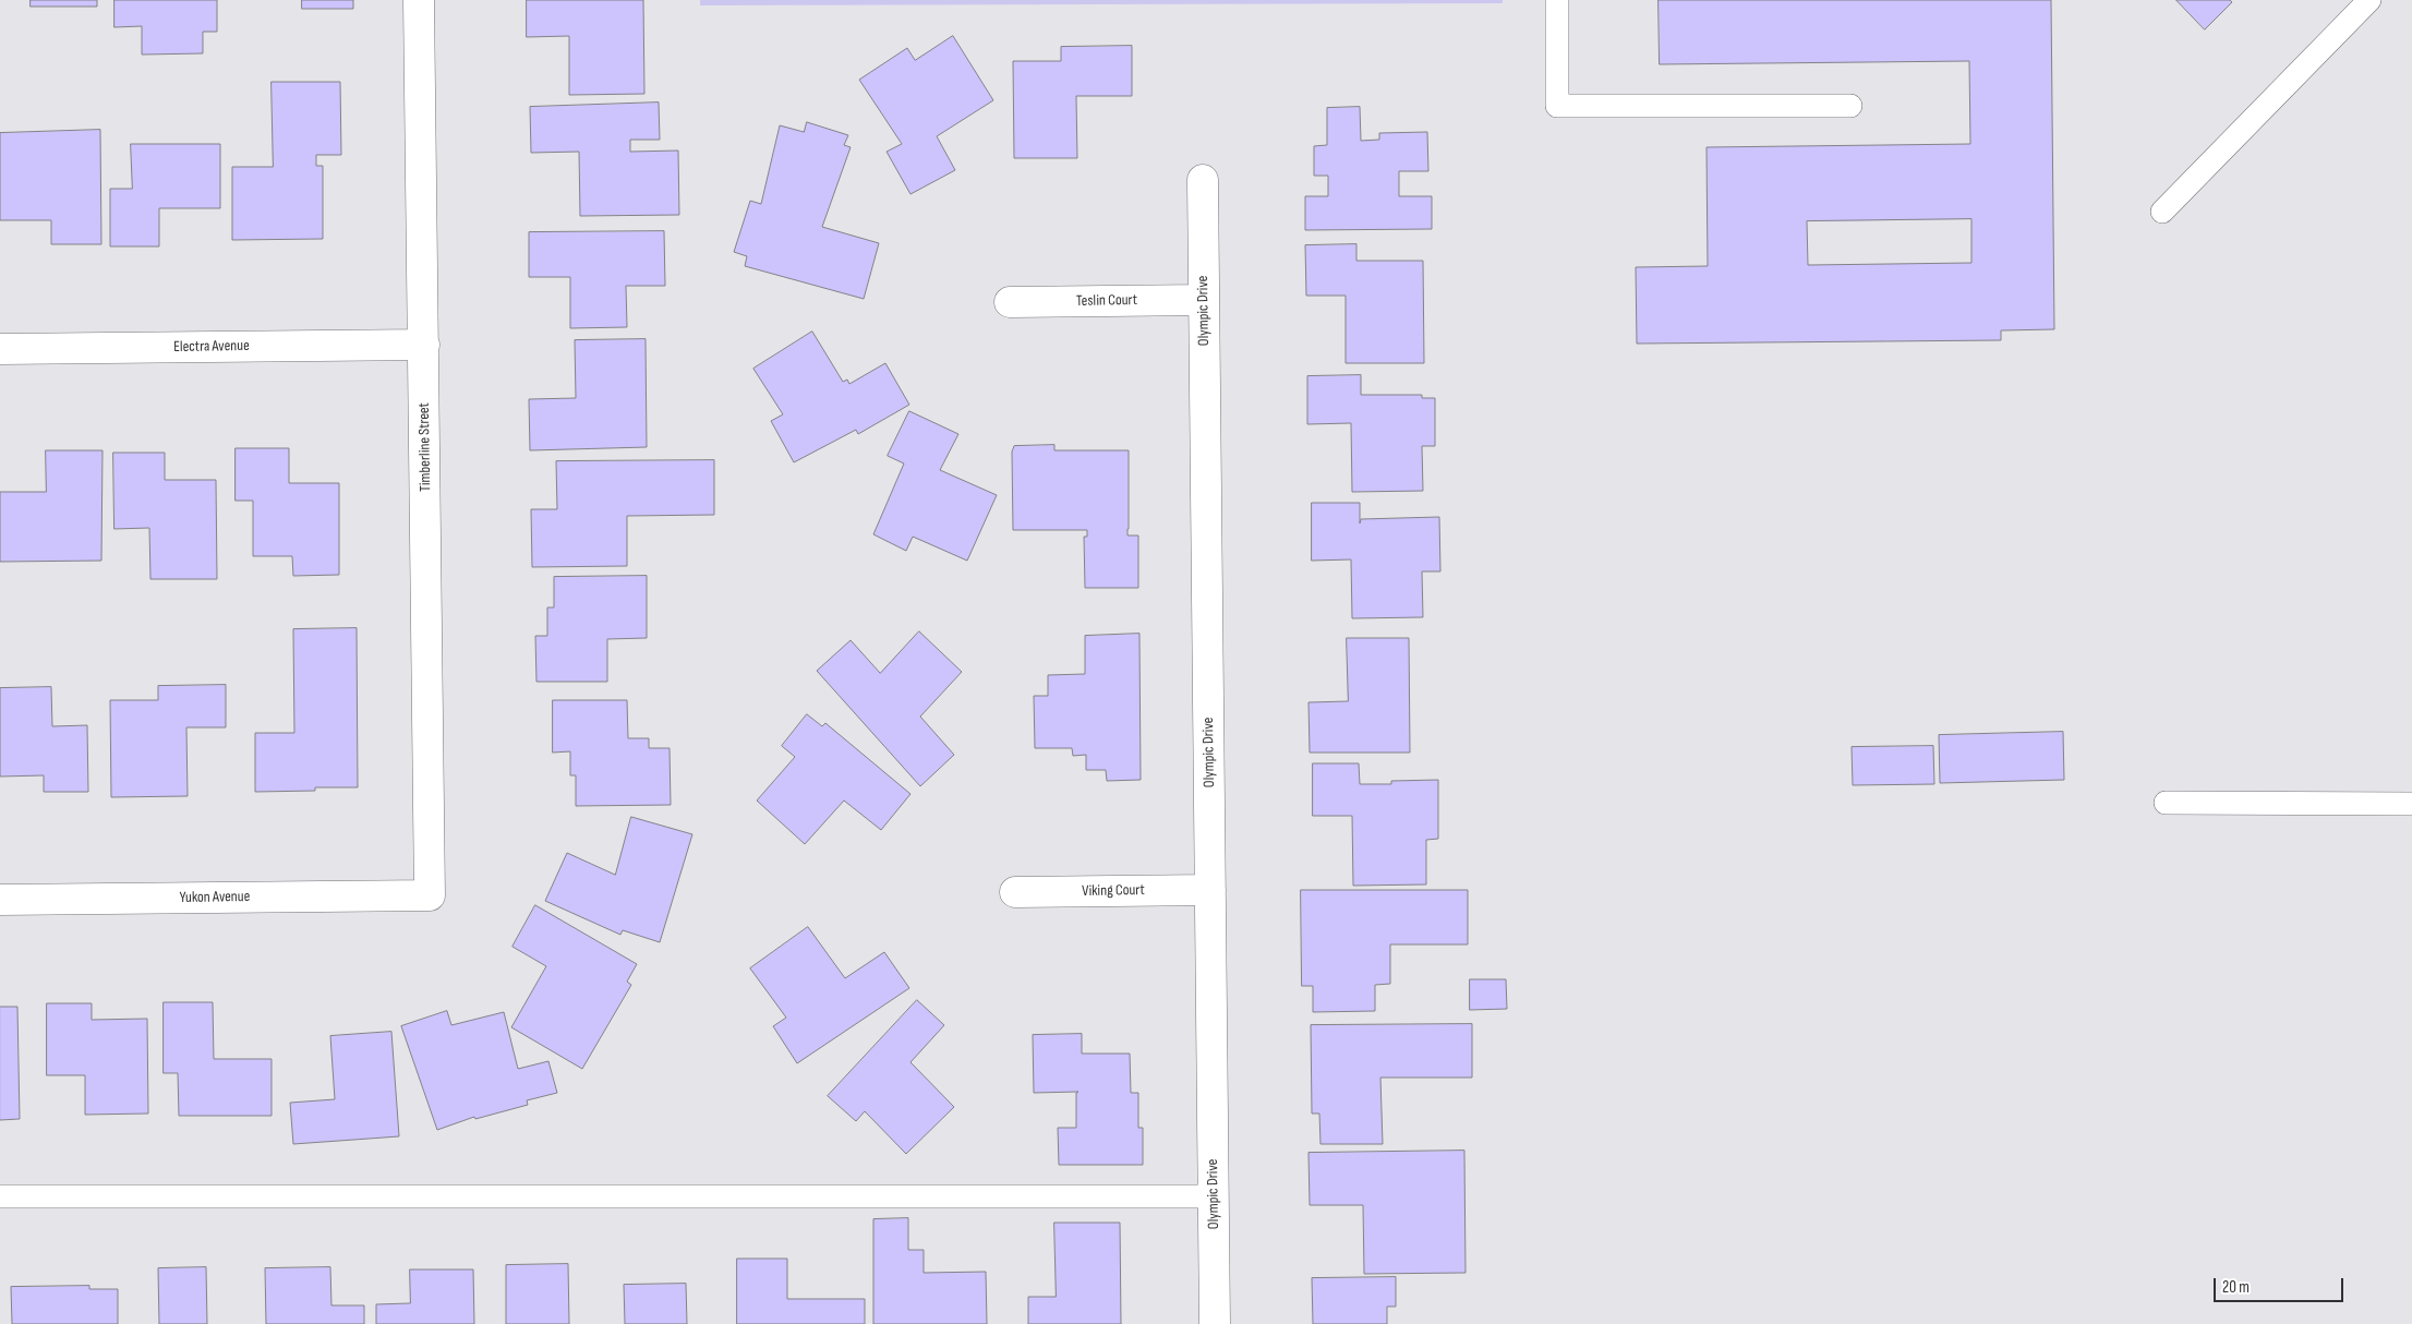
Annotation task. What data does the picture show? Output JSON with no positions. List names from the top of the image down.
{
  "streets": {
    "street": [
      "Teslin Court",
      "Olympic Drive",
      "Electra Avenue",
      "Timberline Street",
      "Viking Court",
      "Yukon Avenue"
    ]
  },
  "crossings": [
    ["Teslin Court", "Olympic Drive"],
    ["Olympic Drive", "Viking Court"],
    ["Electra Avenue", "Timberline Street"],
    ["Timberline Street", "Yukon Avenue"]
  ],
  "scale_bar": "20 m"
}
